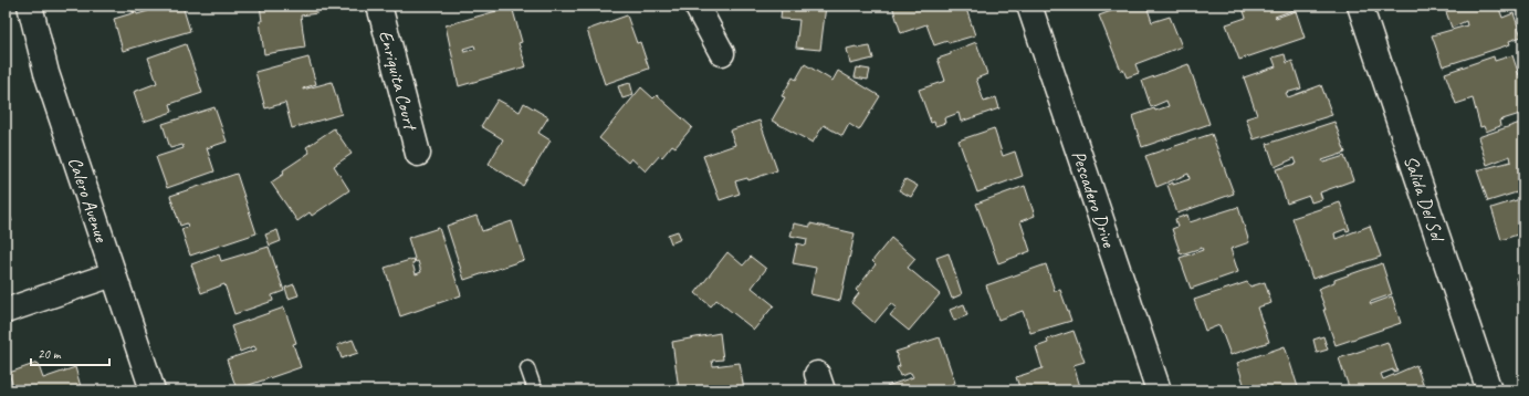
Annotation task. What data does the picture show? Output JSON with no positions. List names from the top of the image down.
{
  "streets": {
    "street": [
      "Enriquita Court",
      "Pescadero Drive",
      "Salida Del Sol",
      "Calero Avenue"
    ]
  },
  "scale_bar": "20 m"
}
